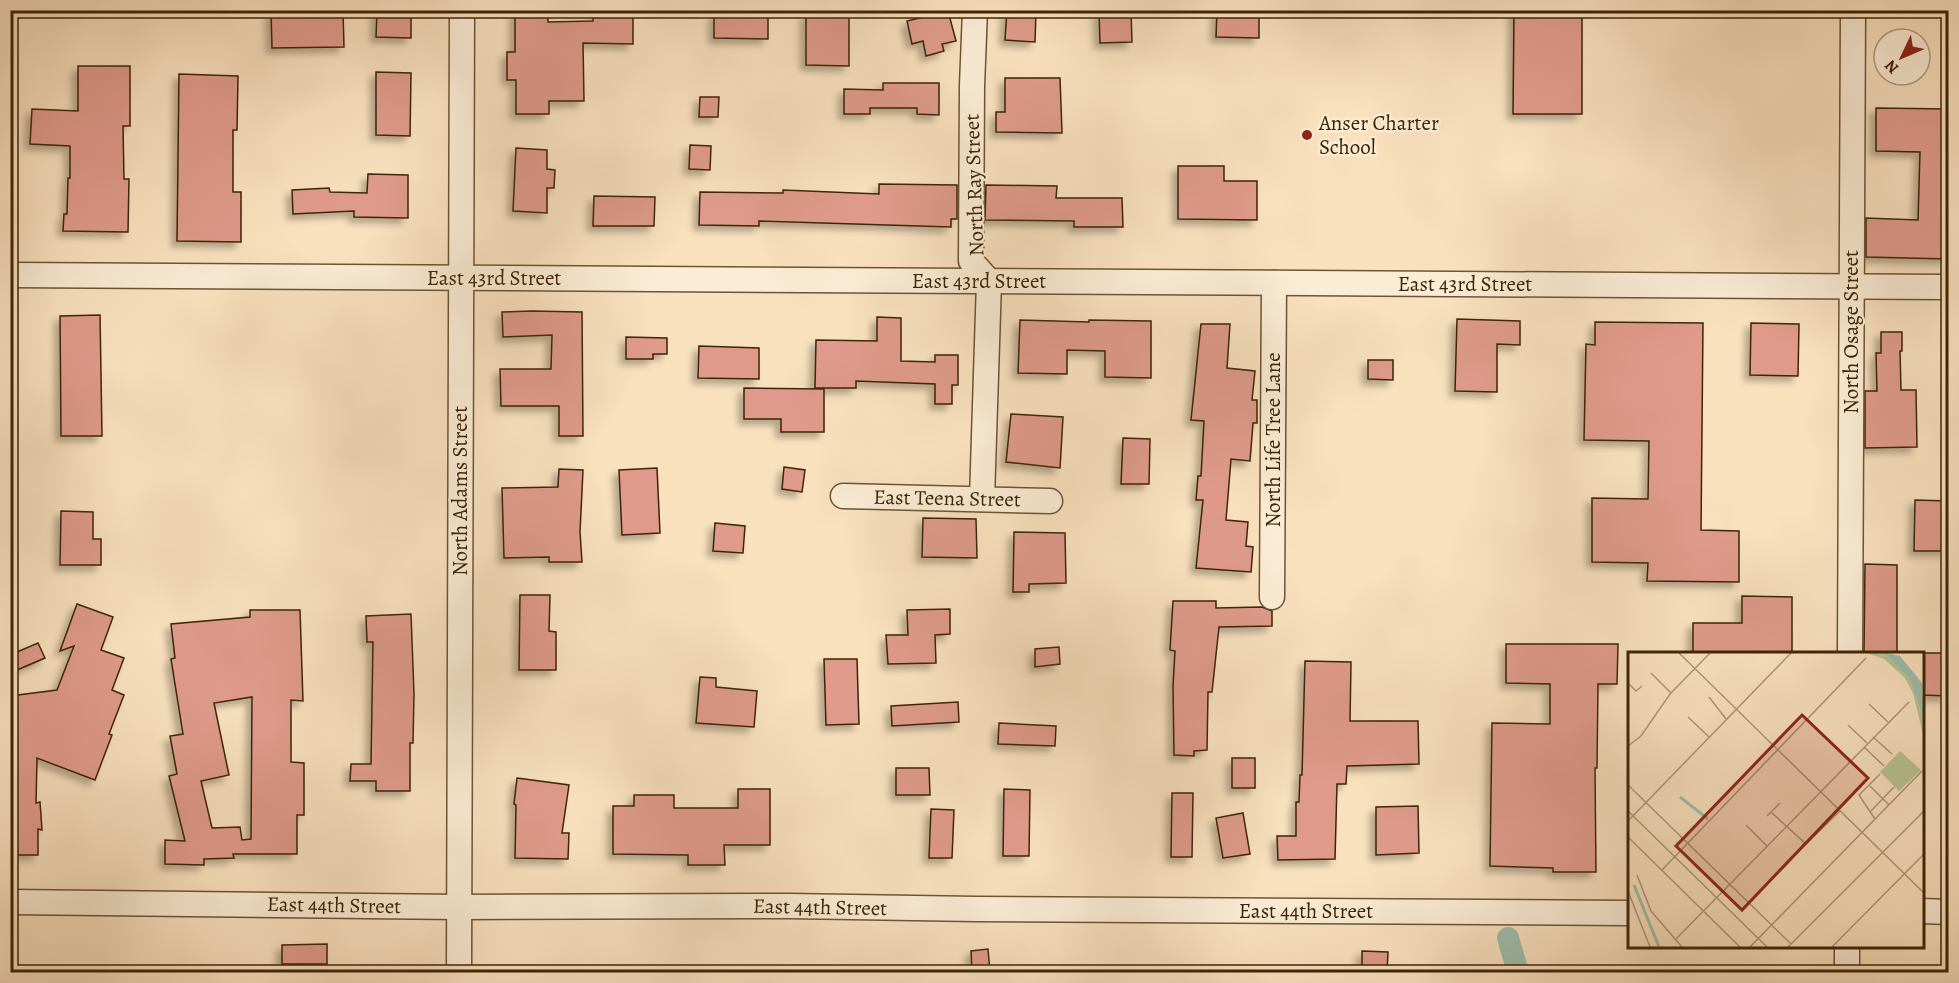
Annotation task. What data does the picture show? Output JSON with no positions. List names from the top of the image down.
{
  "streets": {
    "street": [
      "North Ray Street",
      "East 43rd Street",
      "North Osage Street",
      "North Life Tree Lane",
      "North Adams Street",
      "East Teena Street",
      "East 44th Street"
    ]
  },
  "crossings": [
    ["North Ray Street", "East 43rd Street"],
    ["North Ray Street", "East Teena Street"],
    ["East 43rd Street", "North Osage Street"],
    ["East 43rd Street", "North Life Tree Lane"],
    ["East 43rd Street", "North Adams Street"],
    ["North Adams Street", "East 44th Street"]
  ],
  "places": ["Anser Charter School"],
  "north": "bottom left"
}
